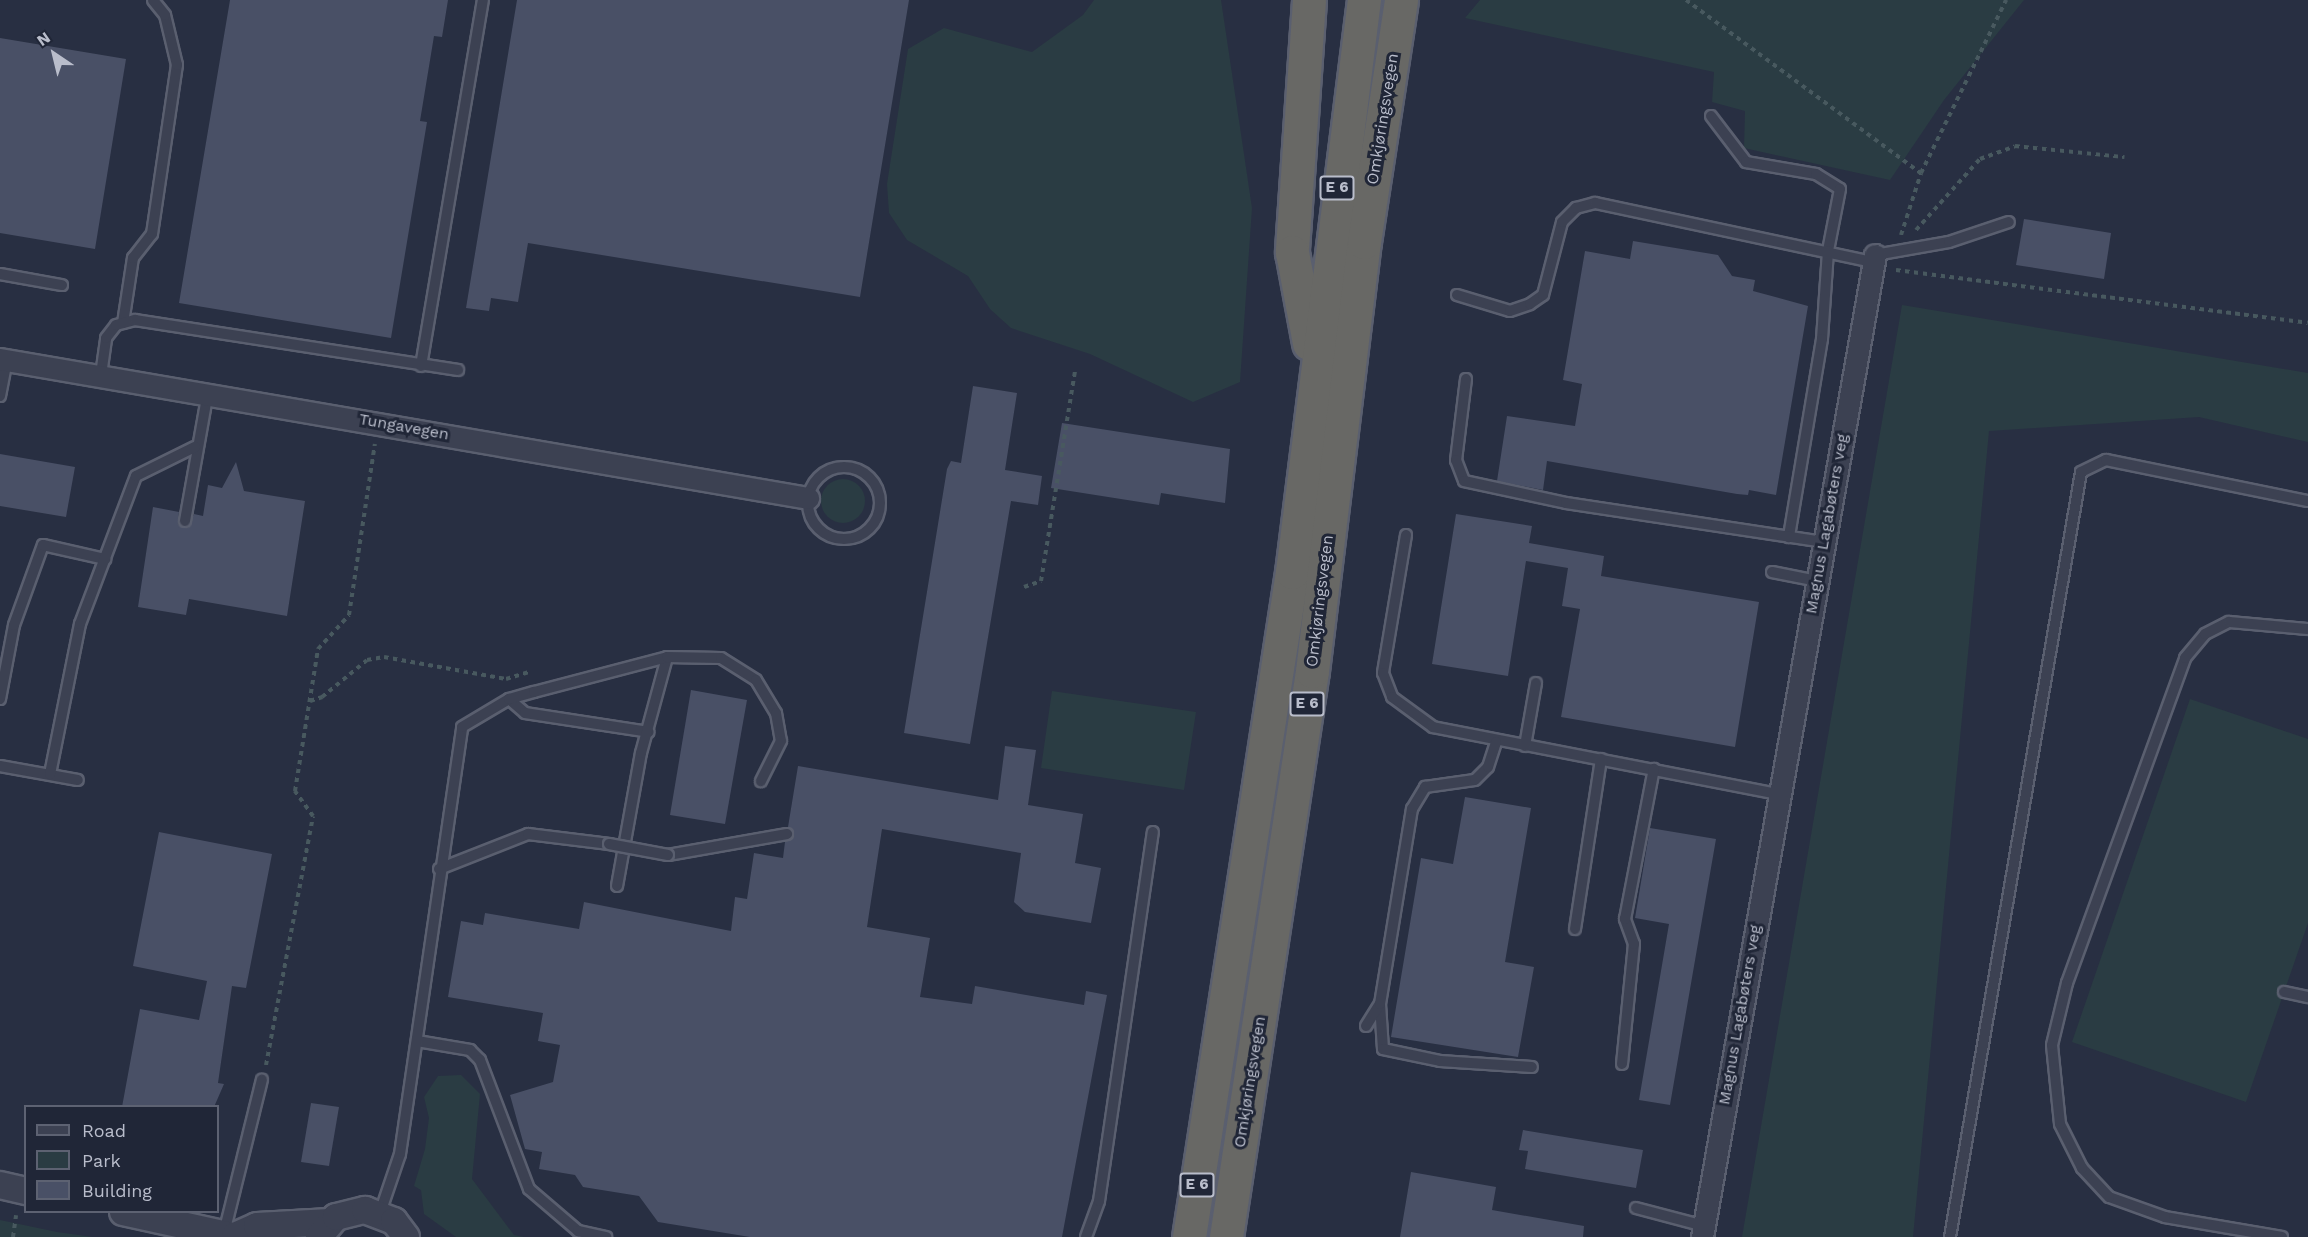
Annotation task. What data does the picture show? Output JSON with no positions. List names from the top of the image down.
{
  "streets": {
    "highway": ["Omkjøringsvegen", "E 6"],
    "street": ["Tungavegen", "Magnus Lagabøters veg"]
  },
  "crossings": [
    ["Omkjøringsvegen", "E 6"]
  ],
  "legend": ["Road", "Park", "Building"],
  "north": "top left"
}
